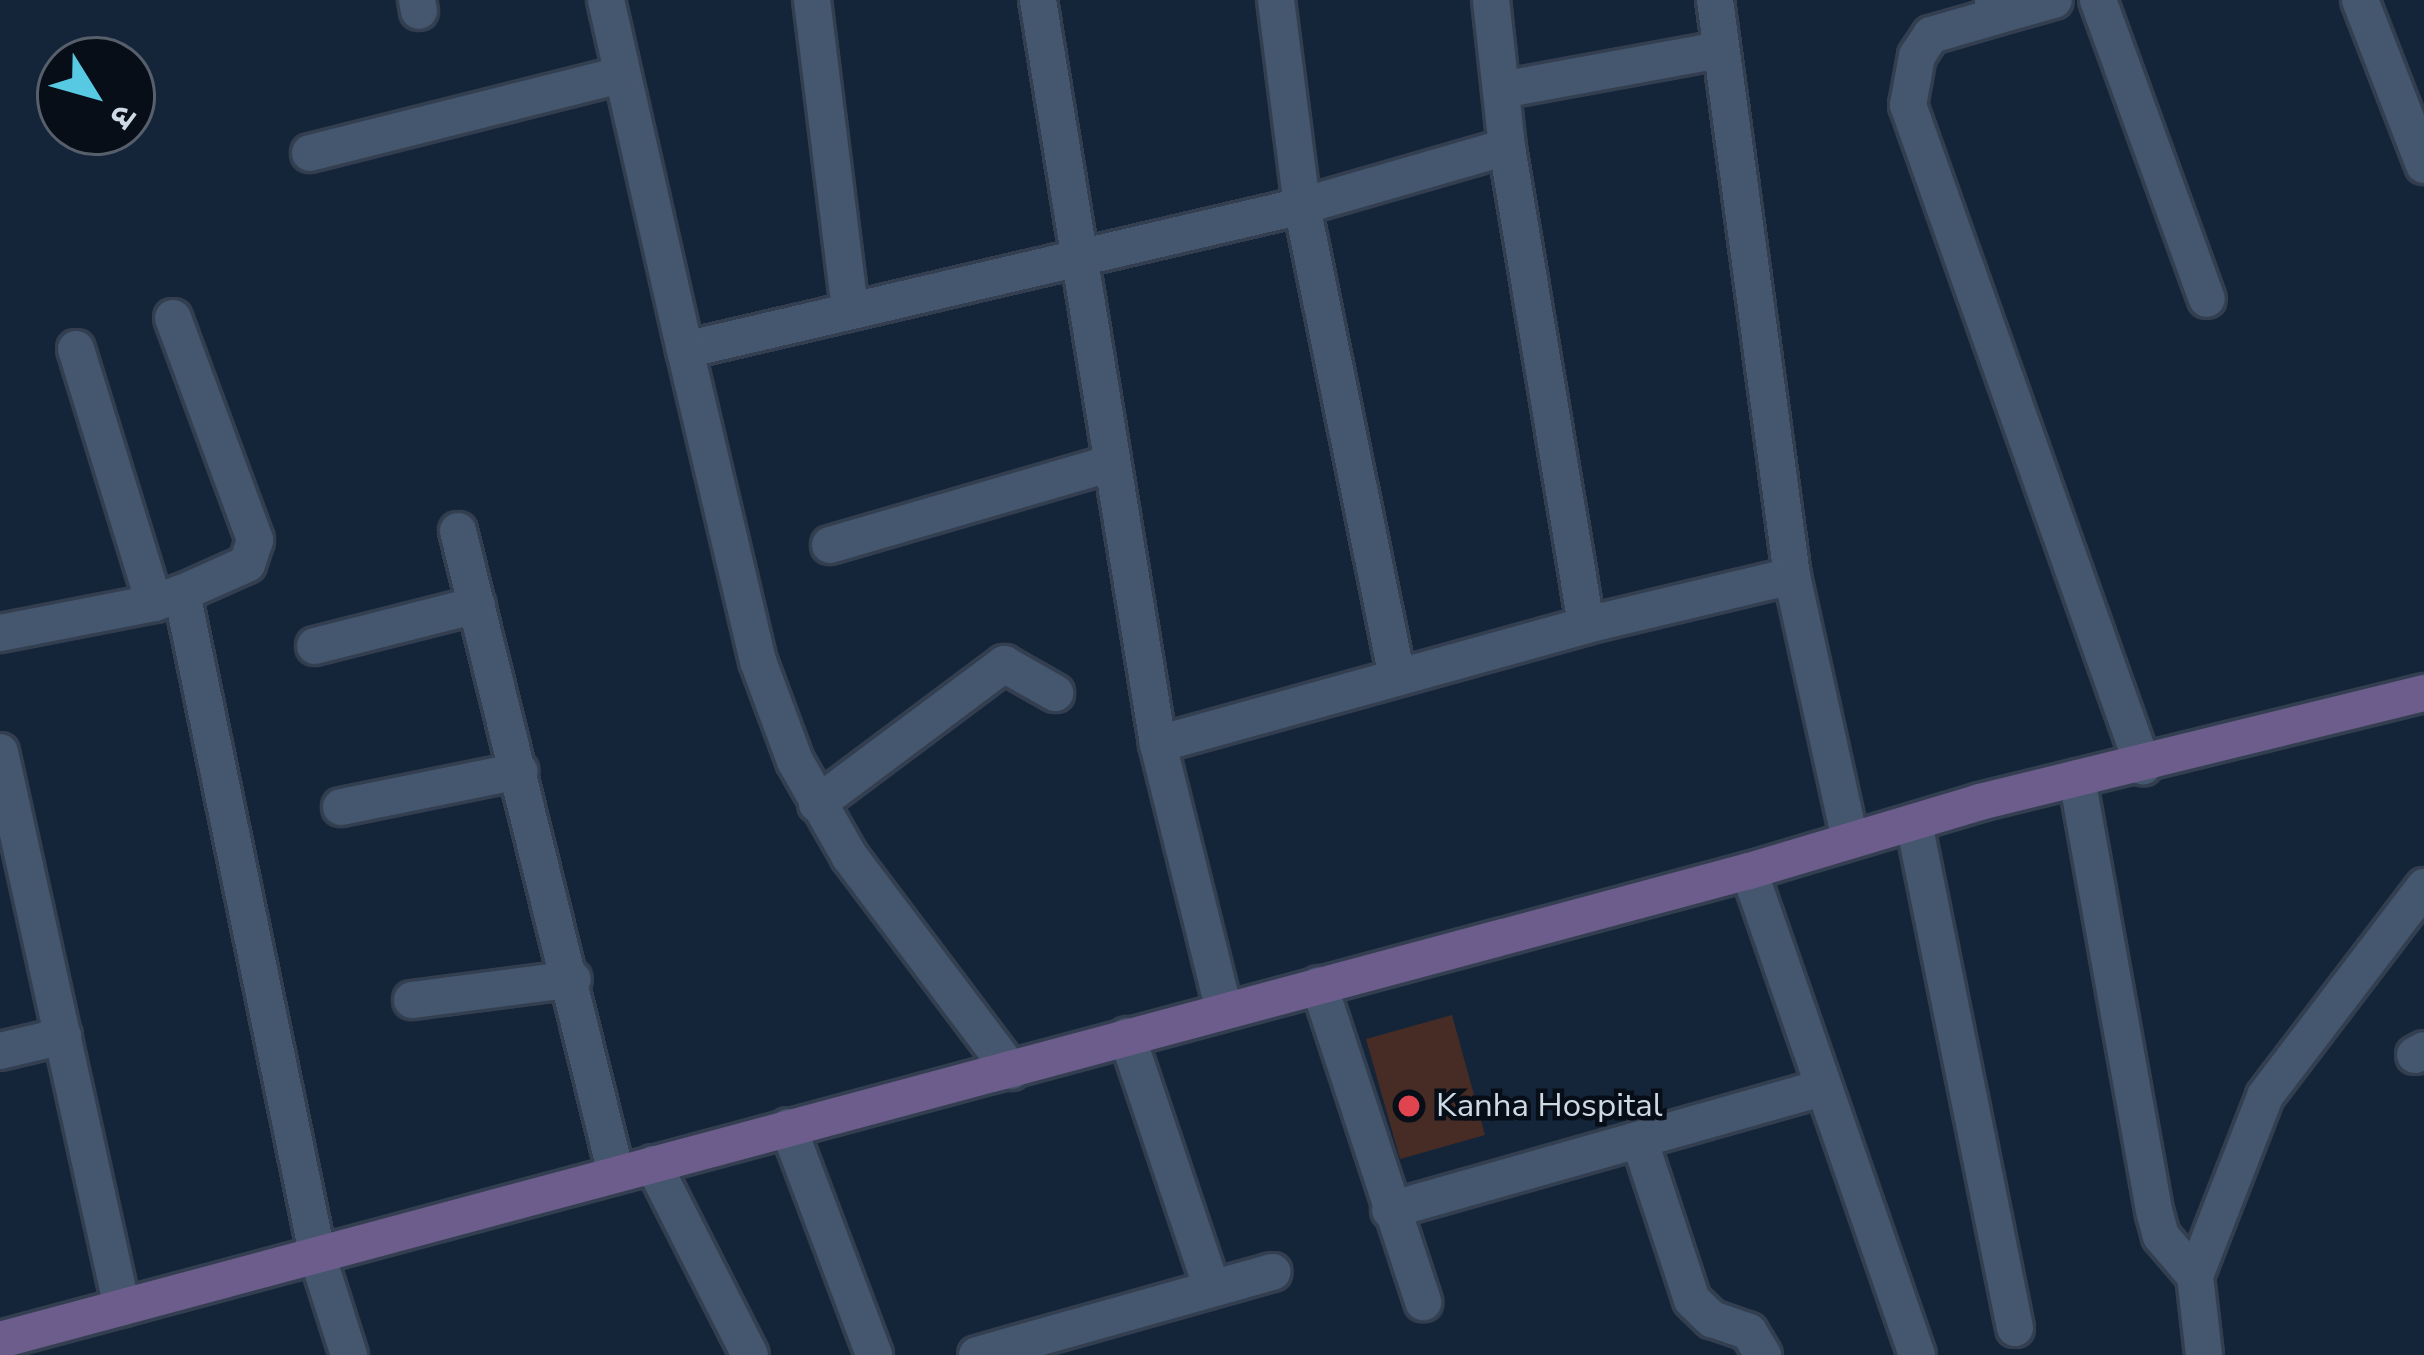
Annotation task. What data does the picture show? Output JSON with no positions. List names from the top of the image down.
{
  "places": ["Kanha Hospital"],
  "north": "bottom right"
}
